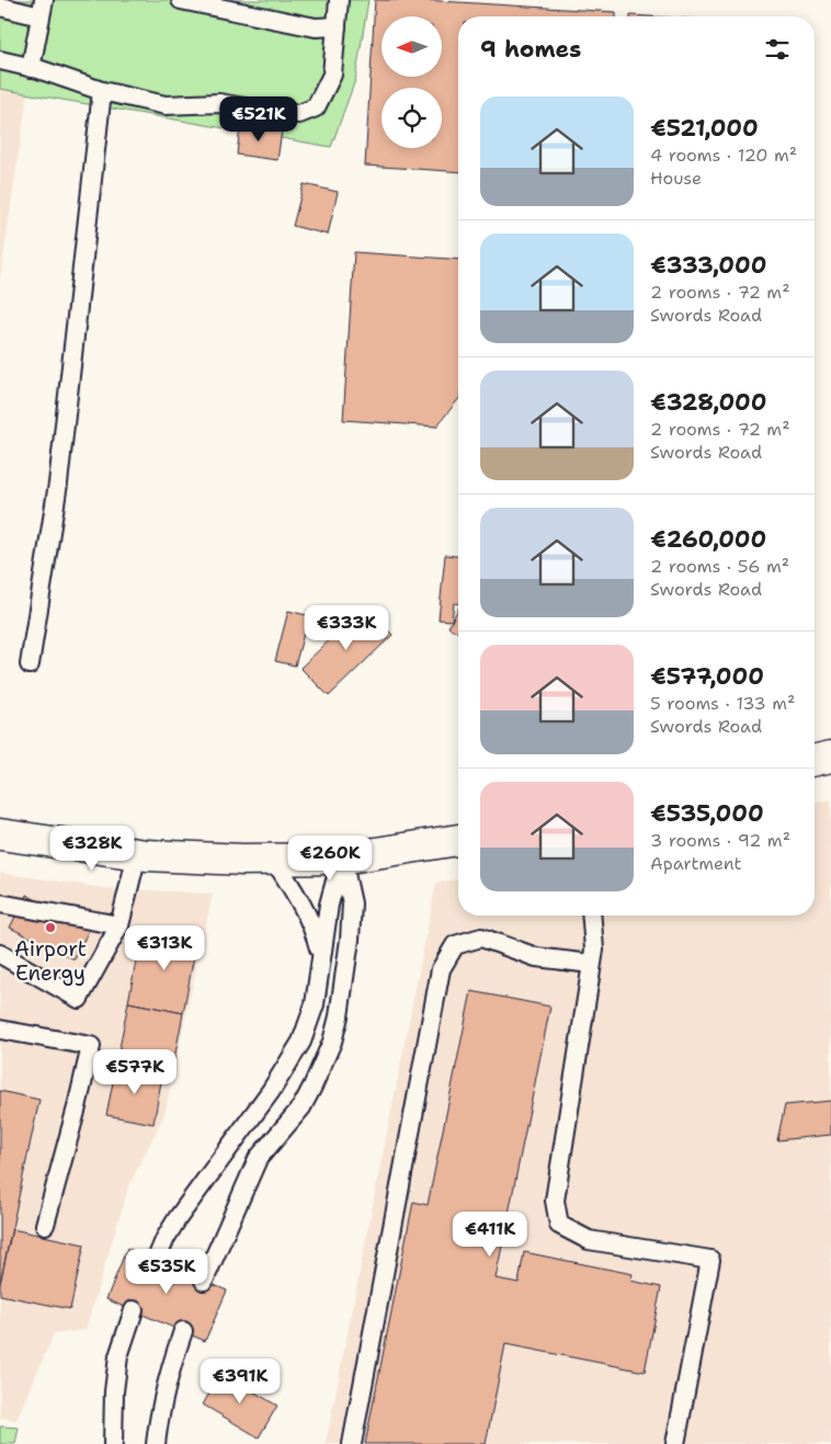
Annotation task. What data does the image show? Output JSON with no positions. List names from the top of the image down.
{
  "places": ["Airport Energy"],
  "north": "left",
  "page": {
    "heading": "9 homes",
    "list": [
      {
        "name": "€521,000",
        "note": "4 rooms · 120 m² · House"
      },
      {
        "name": "€333,000",
        "note": "2 rooms · 72 m² · Swords Road"
      },
      {
        "name": "€328,000",
        "note": "2 rooms · 72 m² · Swords Road"
      },
      {
        "name": "€260,000",
        "note": "2 rooms · 56 m² · Swords Road"
      },
      {
        "name": "€577,000",
        "note": "5 rooms · 133 m² · Swords Road"
      },
      {
        "name": "€535,000",
        "note": "3 rooms · 92 m² · Apartment"
      }
    ],
    "price": [
      "€521K",
      "€333K",
      "€328K",
      "€260K",
      "€313K",
      "€577K",
      "€411K",
      "€535K",
      "€391K"
    ]
  }
}
